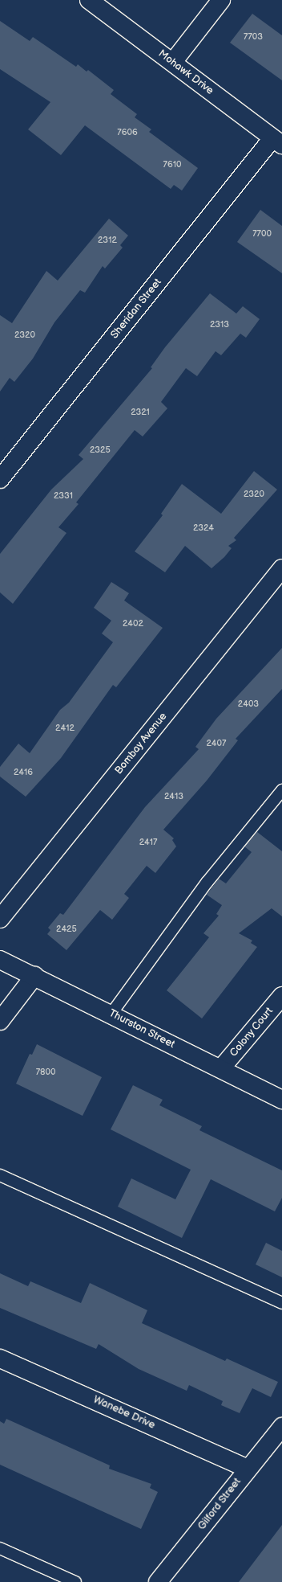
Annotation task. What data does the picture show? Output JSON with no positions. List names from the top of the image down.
{
  "streets": {
    "street": [
      "Mohawk Drive",
      "Sheridan Street",
      "Bombay Avenue",
      "Thurston Street",
      "Colony Court",
      "Wanebe Drive",
      "Gilford Street"
    ]
  },
  "crossings": [
    ["Mohawk Drive", "Sheridan Street"],
    ["Thurston Street", "Colony Court"],
    ["Wanebe Drive", "Gilford Street"]
  ],
  "house_numbers": [
    "7703",
    "7606",
    "7610",
    "7700",
    "2312",
    "2313",
    "2320",
    "2321",
    "2325",
    "2320",
    "2331",
    "2324",
    "2402",
    "2403",
    "2412",
    "2407",
    "2416",
    "2413",
    "2417",
    "2425",
    "7800"
  ]
}
